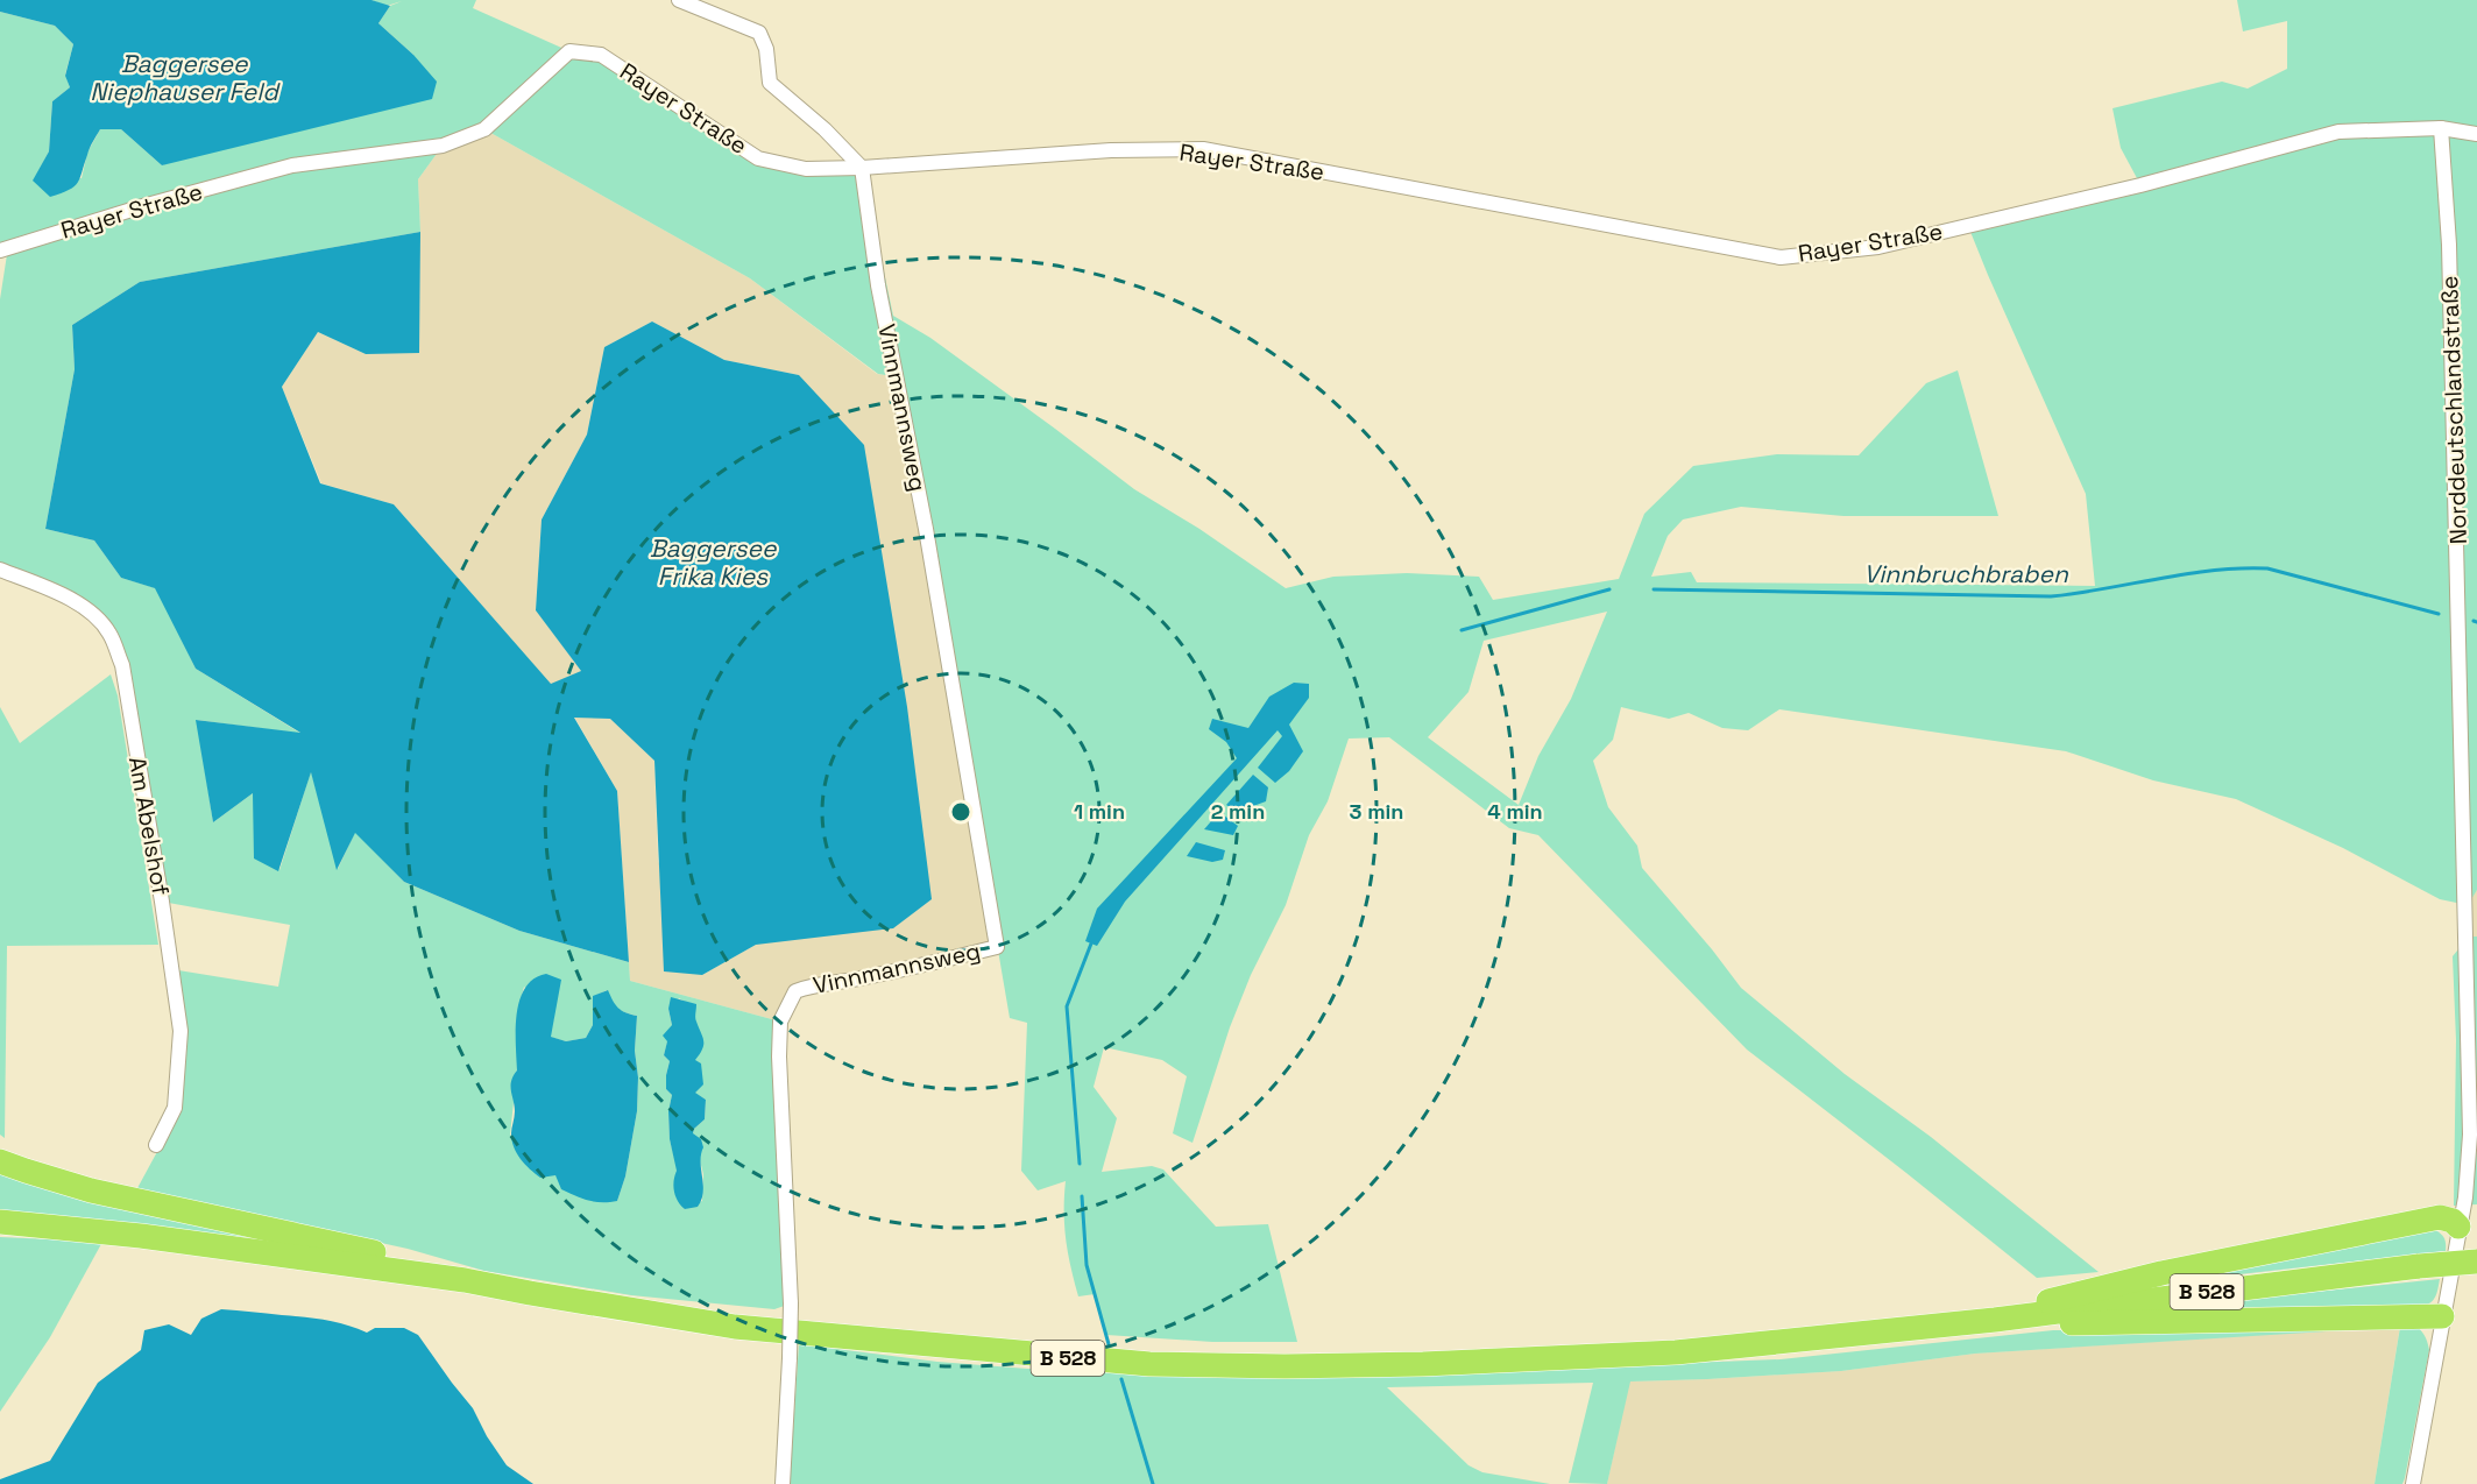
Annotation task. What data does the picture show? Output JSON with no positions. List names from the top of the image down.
{
  "streets": {
    "highway": ["B 528"],
    "street": [
      "Rayer Straße",
      "Vinnmannsweg",
      "Norddeutschlandstraße",
      "Am Abelshof"
    ]
  },
  "crossings": [
    ["Rayer Straße", "Vinnmannsweg"],
    ["Rayer Straße", "Norddeutschlandstraße"]
  ],
  "water": ["Baggersee Niephauser Feld", "Baggersee Frika Kies", "Vinnbruchbraben"],
  "rings": [
    "1 min",
    "2 min",
    "3 min",
    "4 min"
  ]
}
